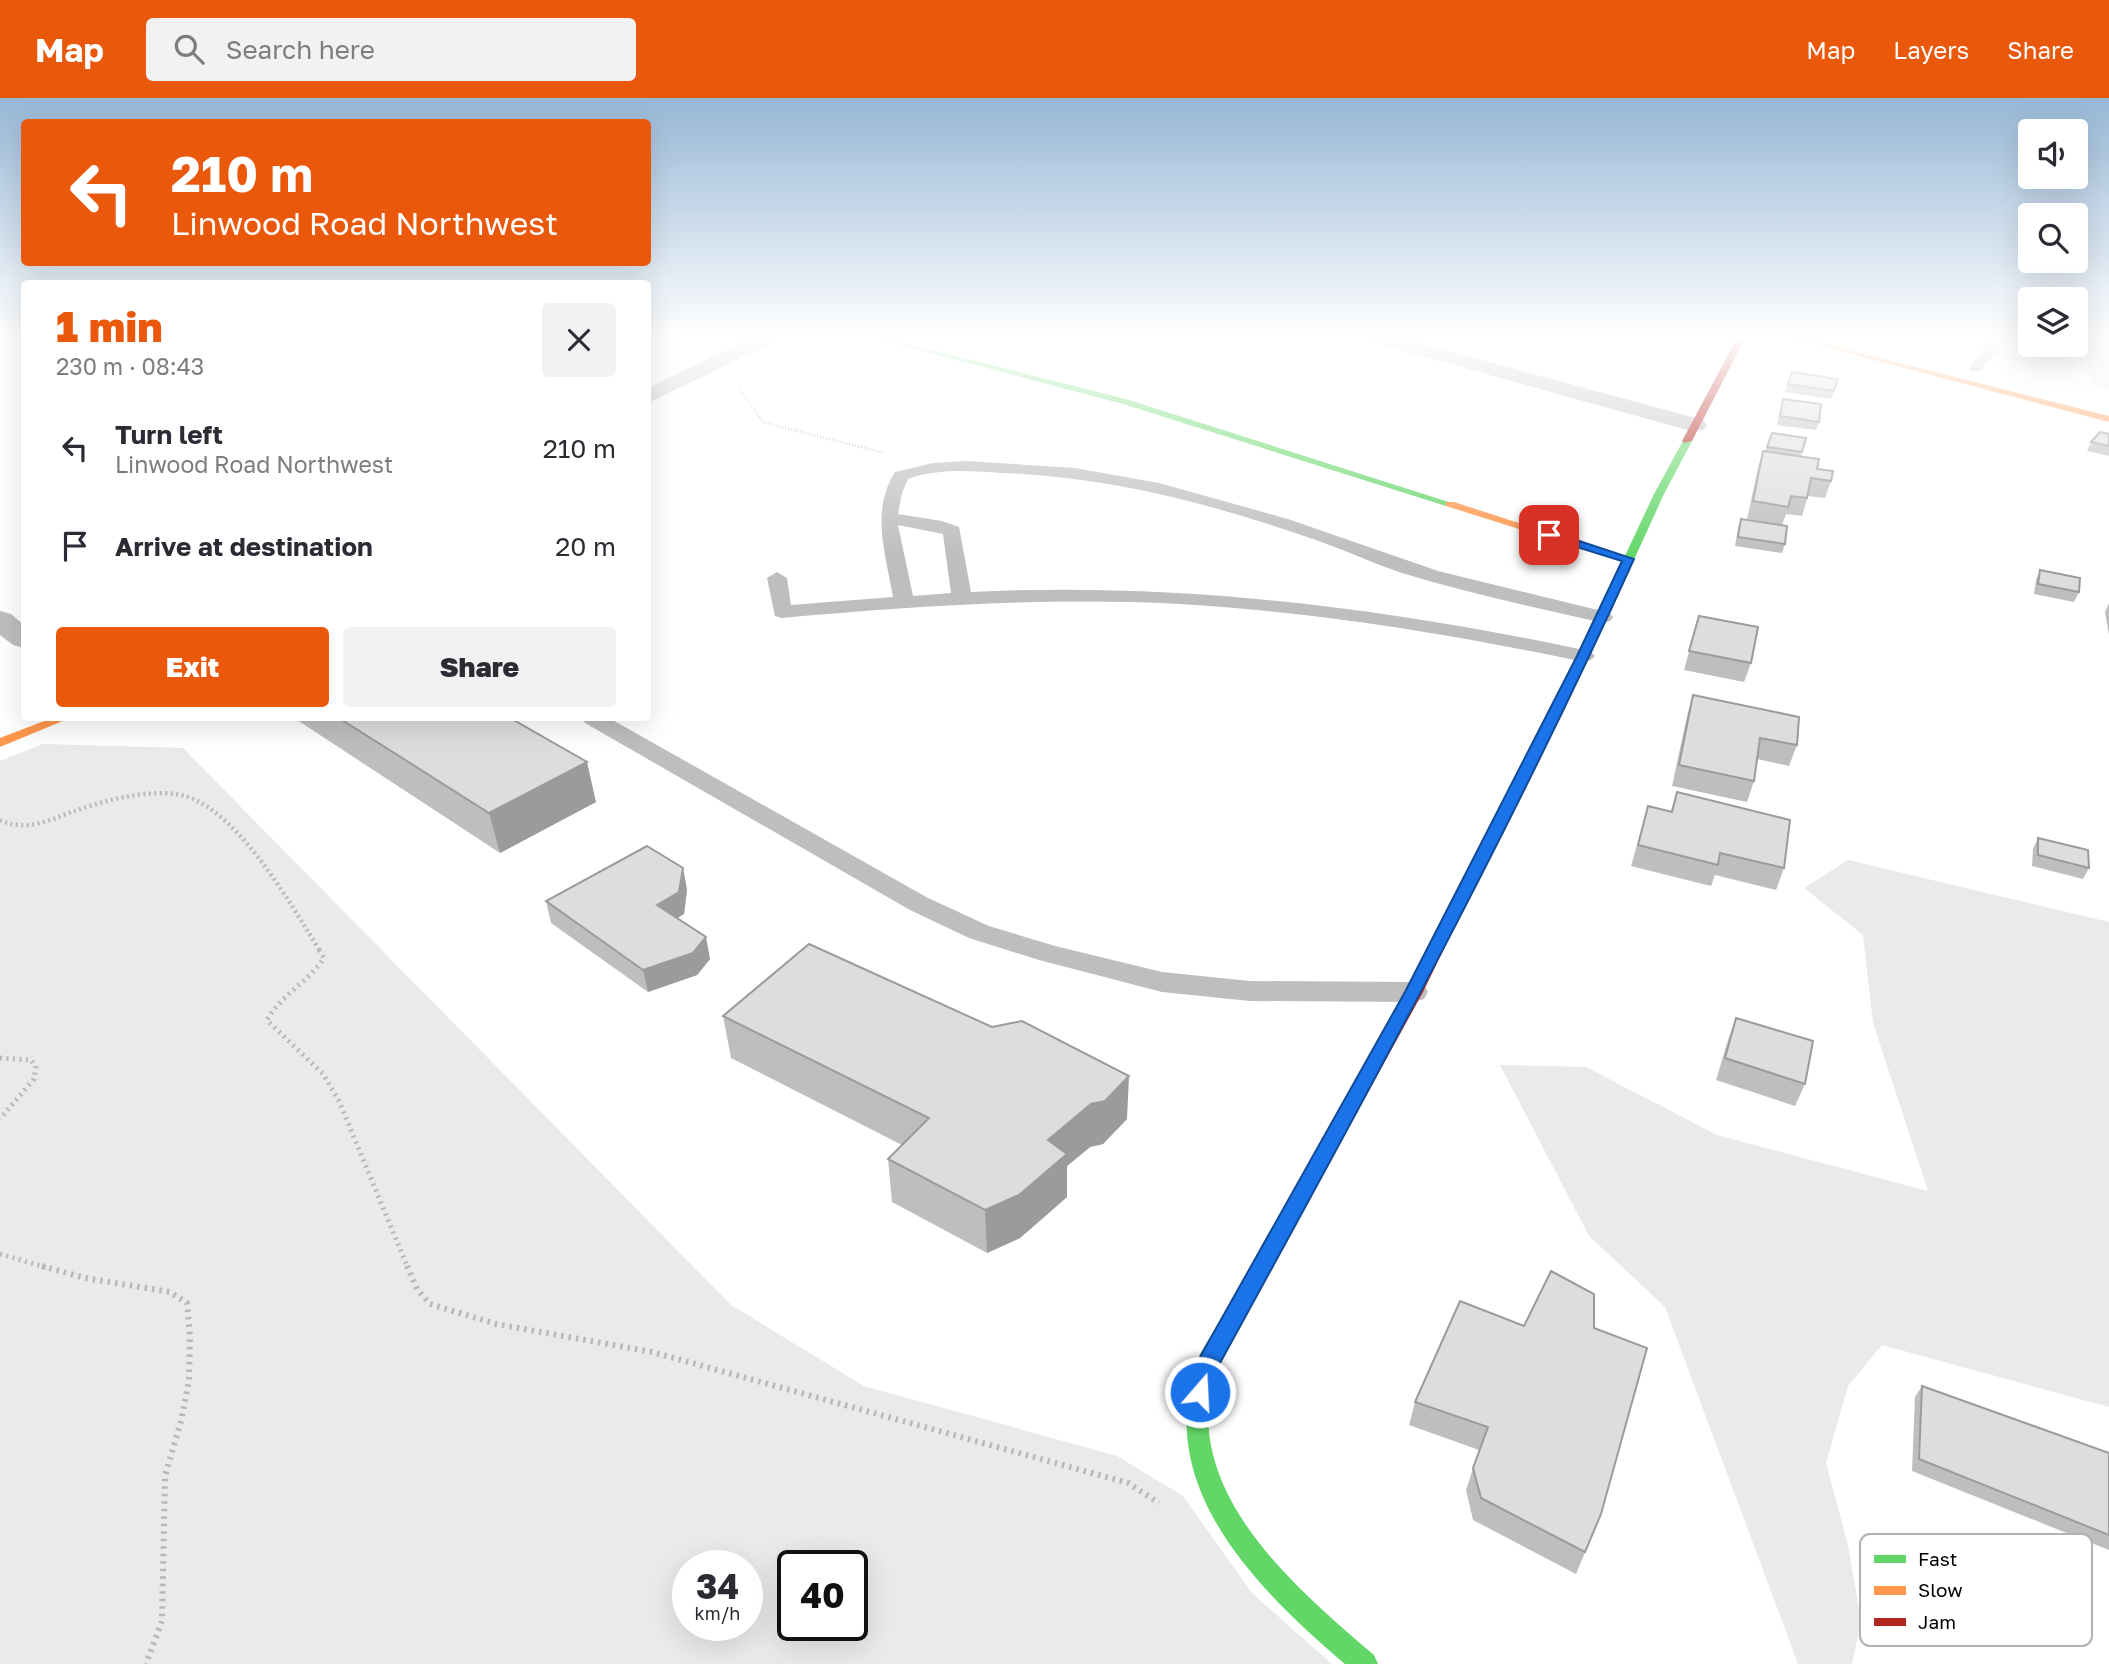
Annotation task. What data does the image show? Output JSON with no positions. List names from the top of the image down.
{
  "legend": ["Fast", "Slow", "Jam"],
  "page": {
    "header": "Map",
    "search": "Search here",
    "nav": ["Map", "Layers", "Share"],
    "turn": ["210 m", "Linwood Road Northwest"],
    "heading": ["1 min", "230 m · 08:43"],
    "list": [
      {
        "name": "Turn left",
        "note": "Linwood Road Northwest",
        "value": "210 m"
      },
      {
        "name": "Arrive at destination",
        "value": "20 m"
      }
    ],
    "buttons": ["Exit", "Share"],
    "speed": "34 km/h",
    "limit": "40"
  }
}
